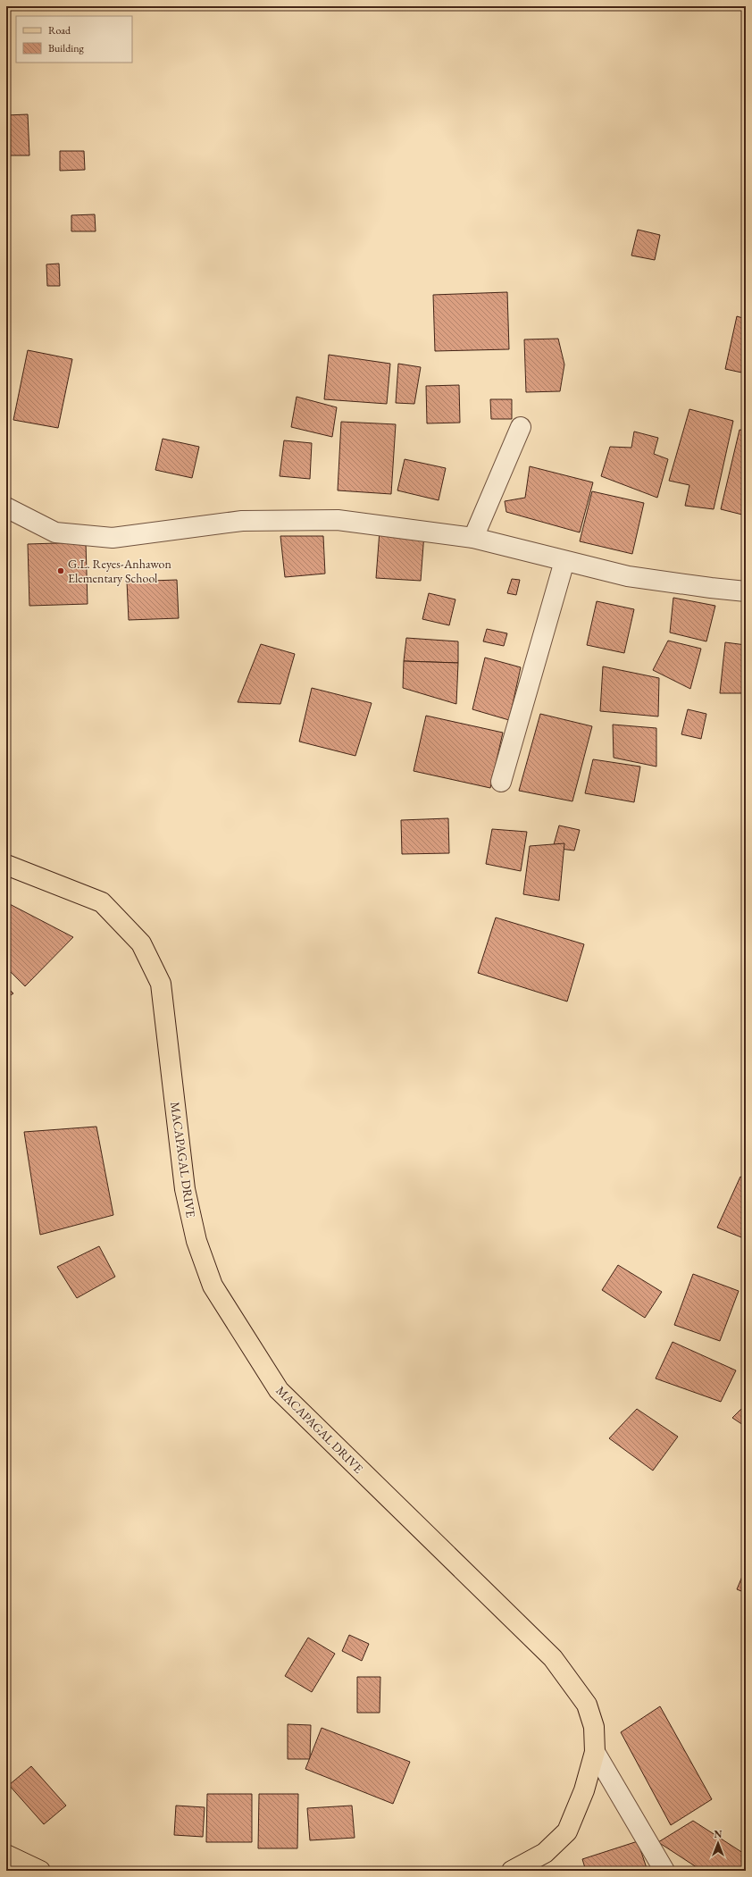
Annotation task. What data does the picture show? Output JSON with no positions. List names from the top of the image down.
{
  "streets": {
    "main road": ["MACAPAGAL DRIVE"]
  },
  "places": ["G.L. Reyes-Anhawon Elementary School"],
  "legend": ["Road", "Building"],
  "north": "top"
}
